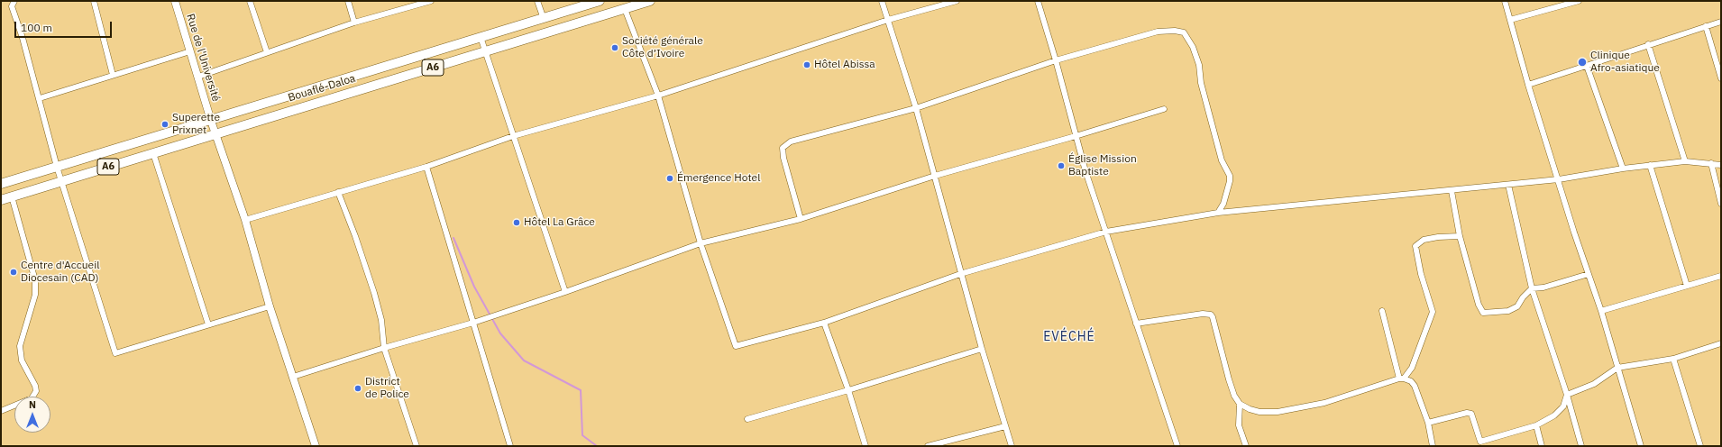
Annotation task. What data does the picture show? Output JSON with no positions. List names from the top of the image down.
{
  "streets": {
    "highway": ["A6", "Bouaflé-Daloa"],
    "street": ["Rue de l'Université"]
  },
  "crossings": [
    ["Rue de l'Université", "Bouaflé-Daloa"]
  ],
  "districts": ["EVÉCHÉ"],
  "places": [
    "Société générale Côte d’Ivoire",
    "Clinique Afro-asiatique",
    "Hôtel Abissa",
    "Superette Prixnet",
    "Église Mission Baptiste",
    "Émergence Hotel",
    "Hôtel La Grâce",
    "Centre d'Accueil Diocesain (CAD)",
    "District de Police"
  ],
  "scale_bar": "100 m",
  "north": "top"
}
